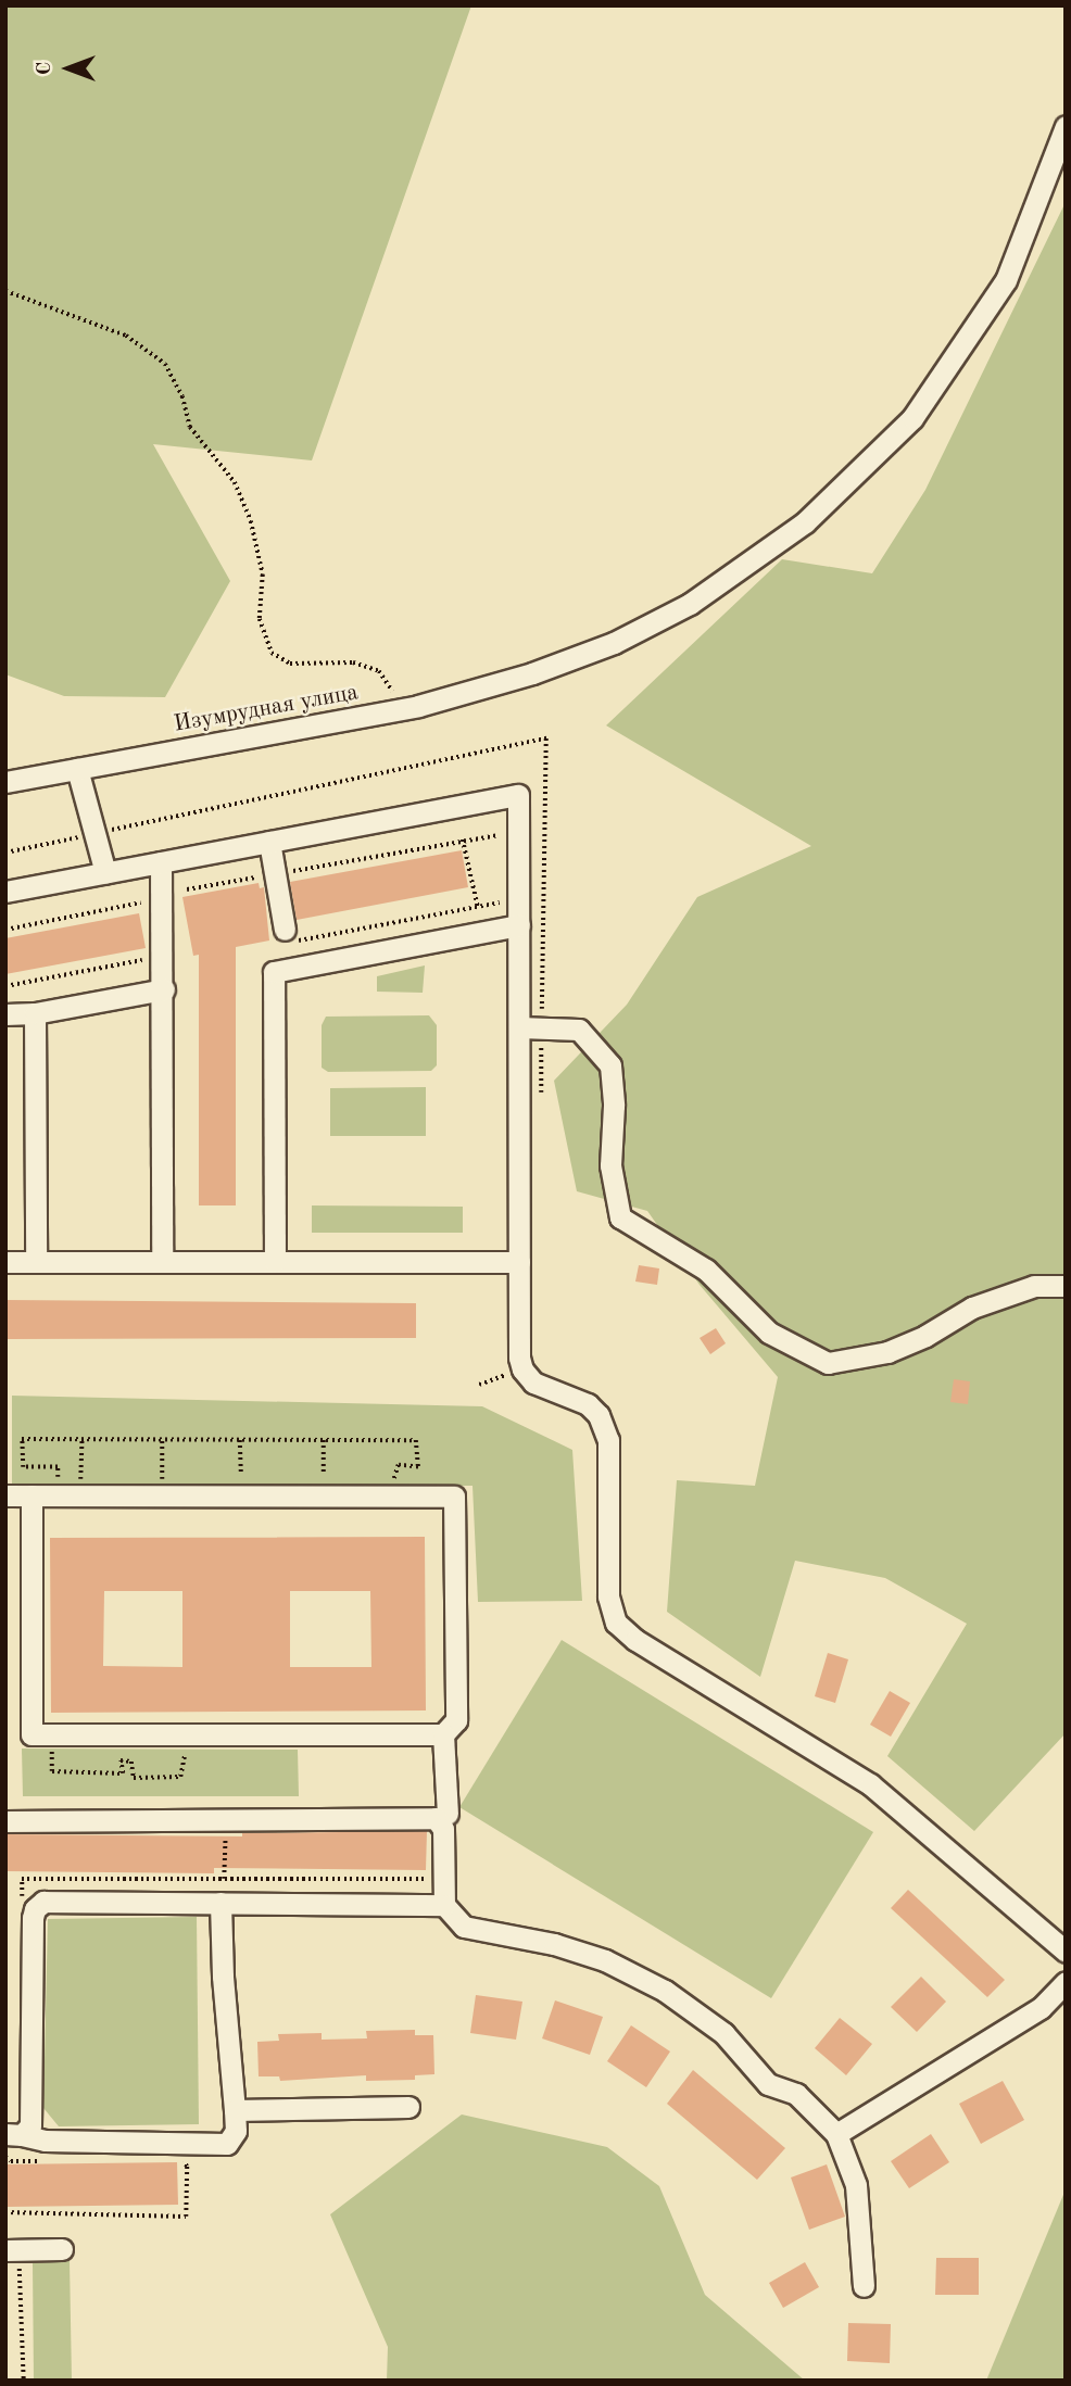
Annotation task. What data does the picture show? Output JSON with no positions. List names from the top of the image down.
{
  "streets": {
    "street": ["Изумрудная улица"]
  },
  "north": "left"
}
